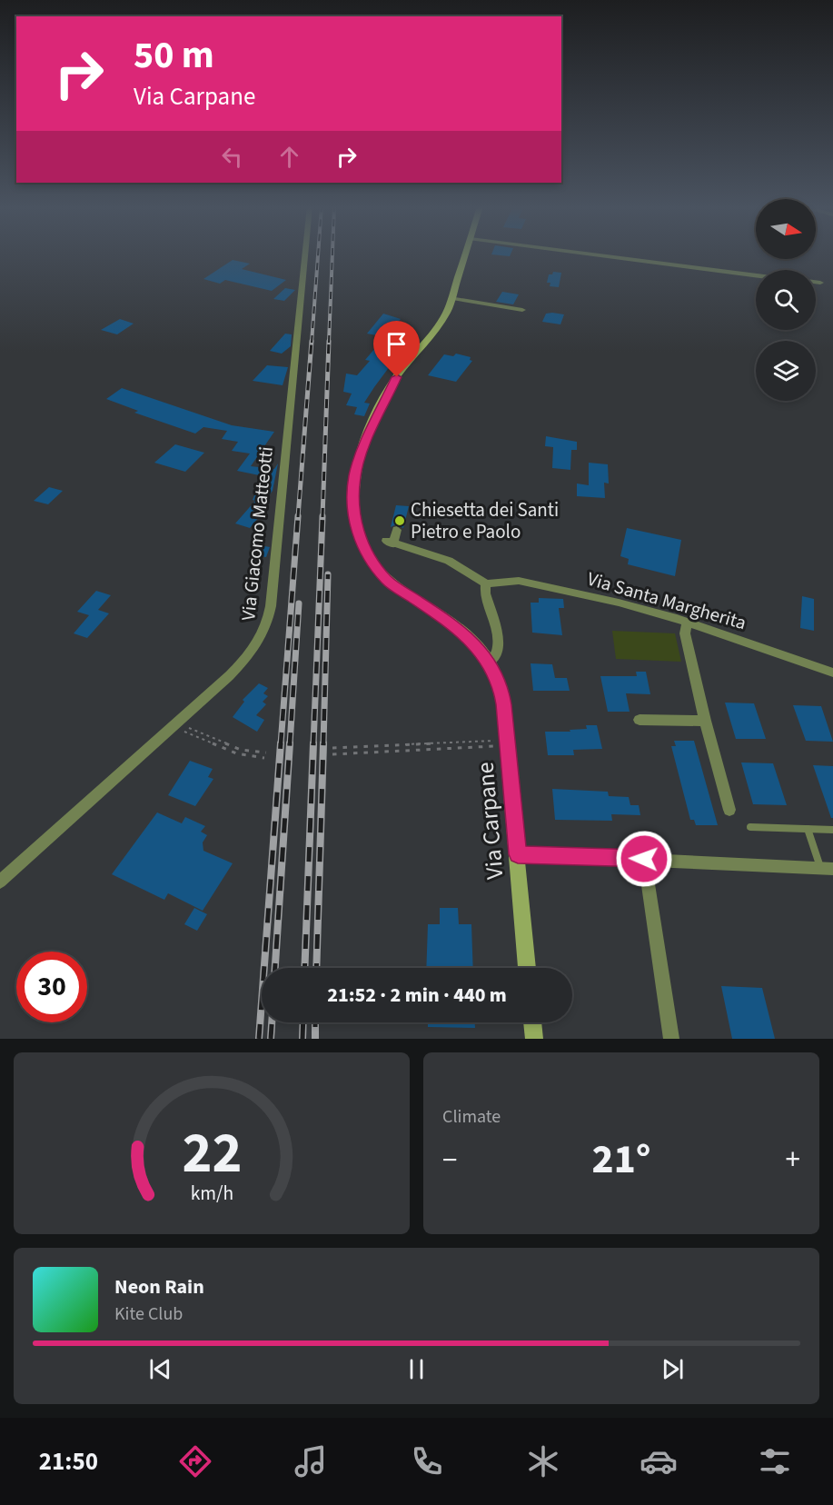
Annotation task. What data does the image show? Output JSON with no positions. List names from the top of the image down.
{
  "streets": {
    "street": ["Via Giacomo Matteotti", "Via Santa Margherita", "Via Carpane"]
  },
  "places": ["Chiesetta dei Santi Pietro e Paolo"],
  "north": "right",
  "page": {
    "turn": ["50 m", "Via Carpane"],
    "limit": "30",
    "trip": "21:52 · 2 min · 440 m",
    "tile": "Climate",
    "heat": ["−", "21°", "+"],
    "song": ["Neon Rain", "Kite Club"],
    "tabs": "21:50",
    "gauge": ["22", "km/h"]
  }
}
